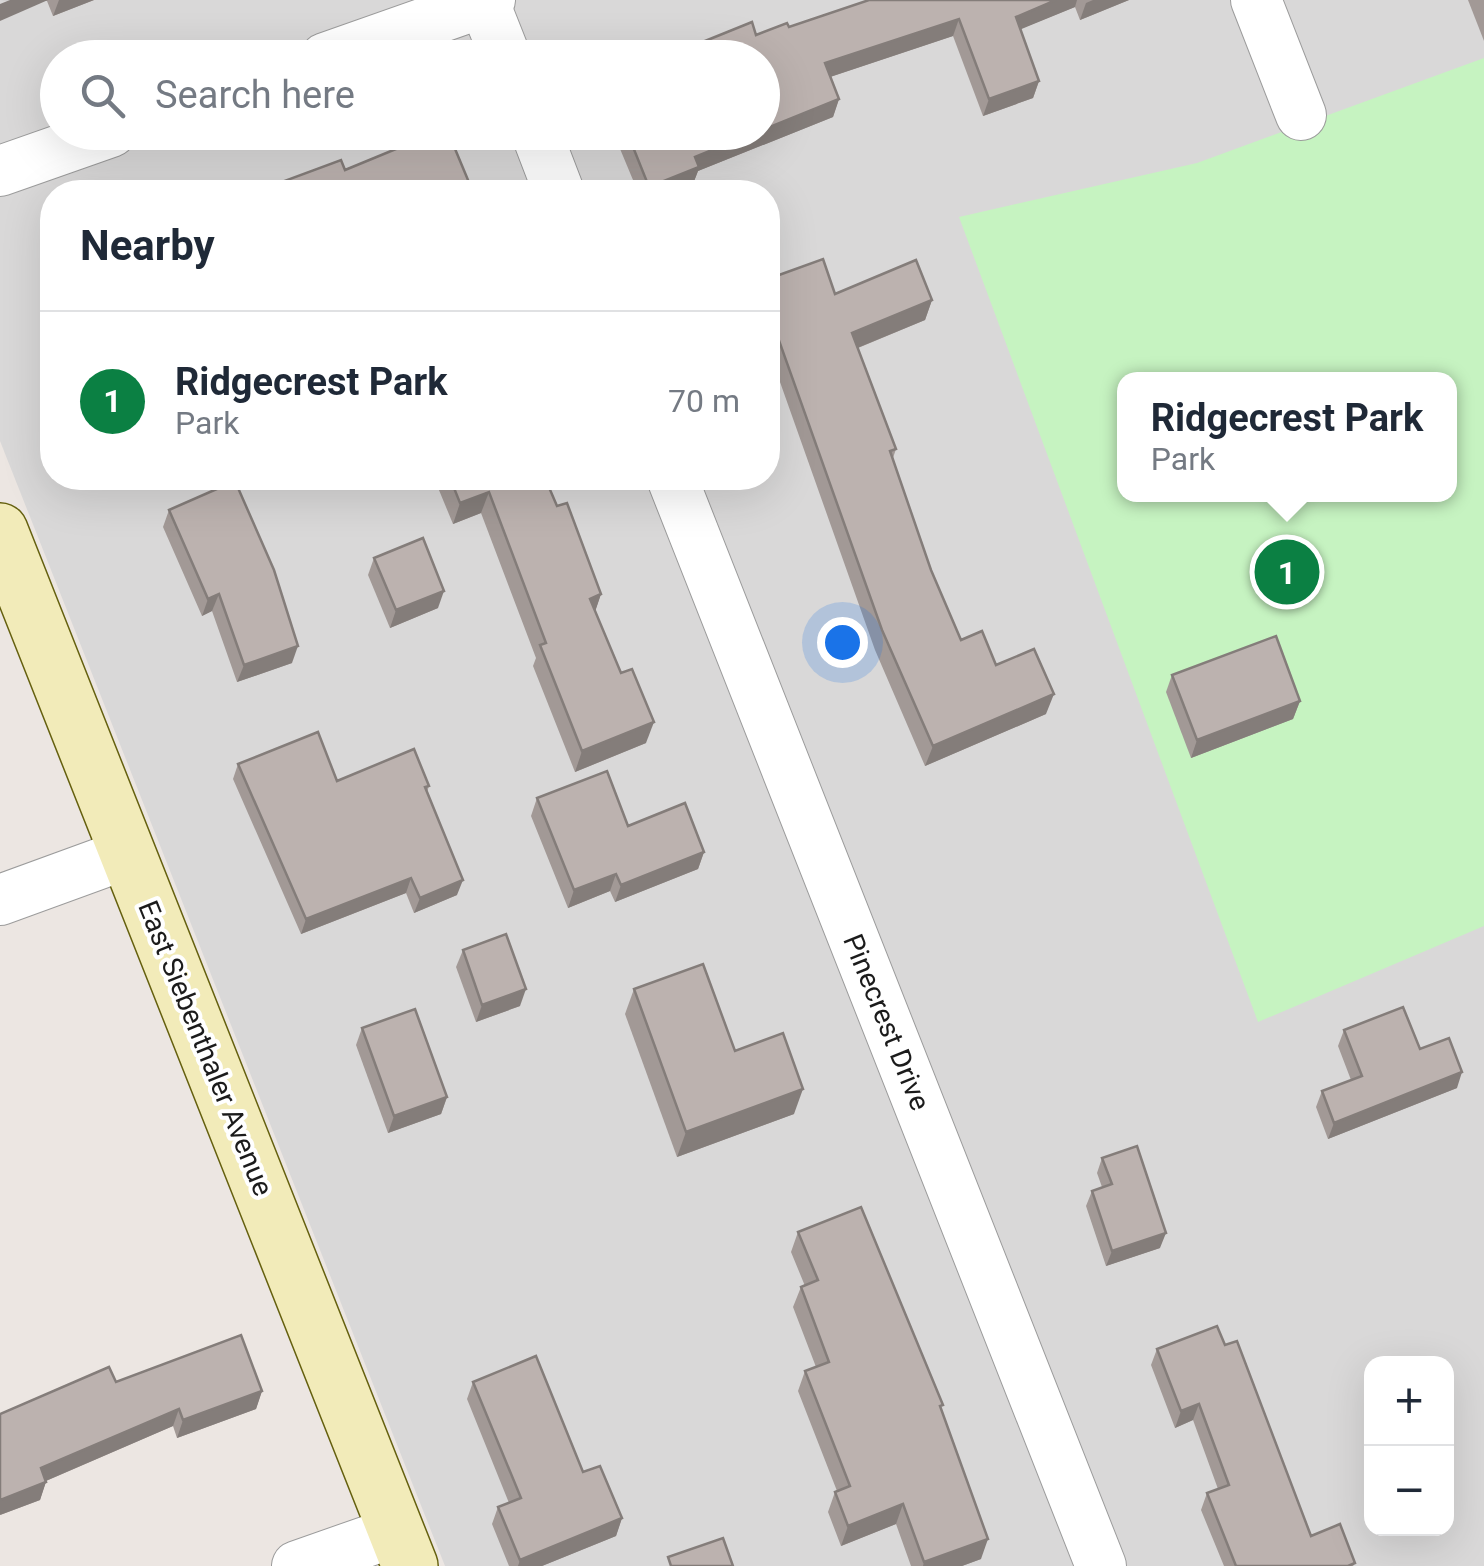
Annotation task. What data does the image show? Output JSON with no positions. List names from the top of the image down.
{
  "streets": {
    "main road": ["East Siebenthaler Avenue"],
    "street": ["Pinecrest Drive"]
  },
  "page": {
    "search": "Search here",
    "heading": "Nearby",
    "list": [
      {
        "mark": "1",
        "name": "Ridgecrest Park",
        "note": "Park",
        "value": "70 m"
      }
    ],
    "popup": ["Ridgecrest Park", "Park"],
    "pins": "1",
    "map_buttons": ["+", "−"]
  }
}
